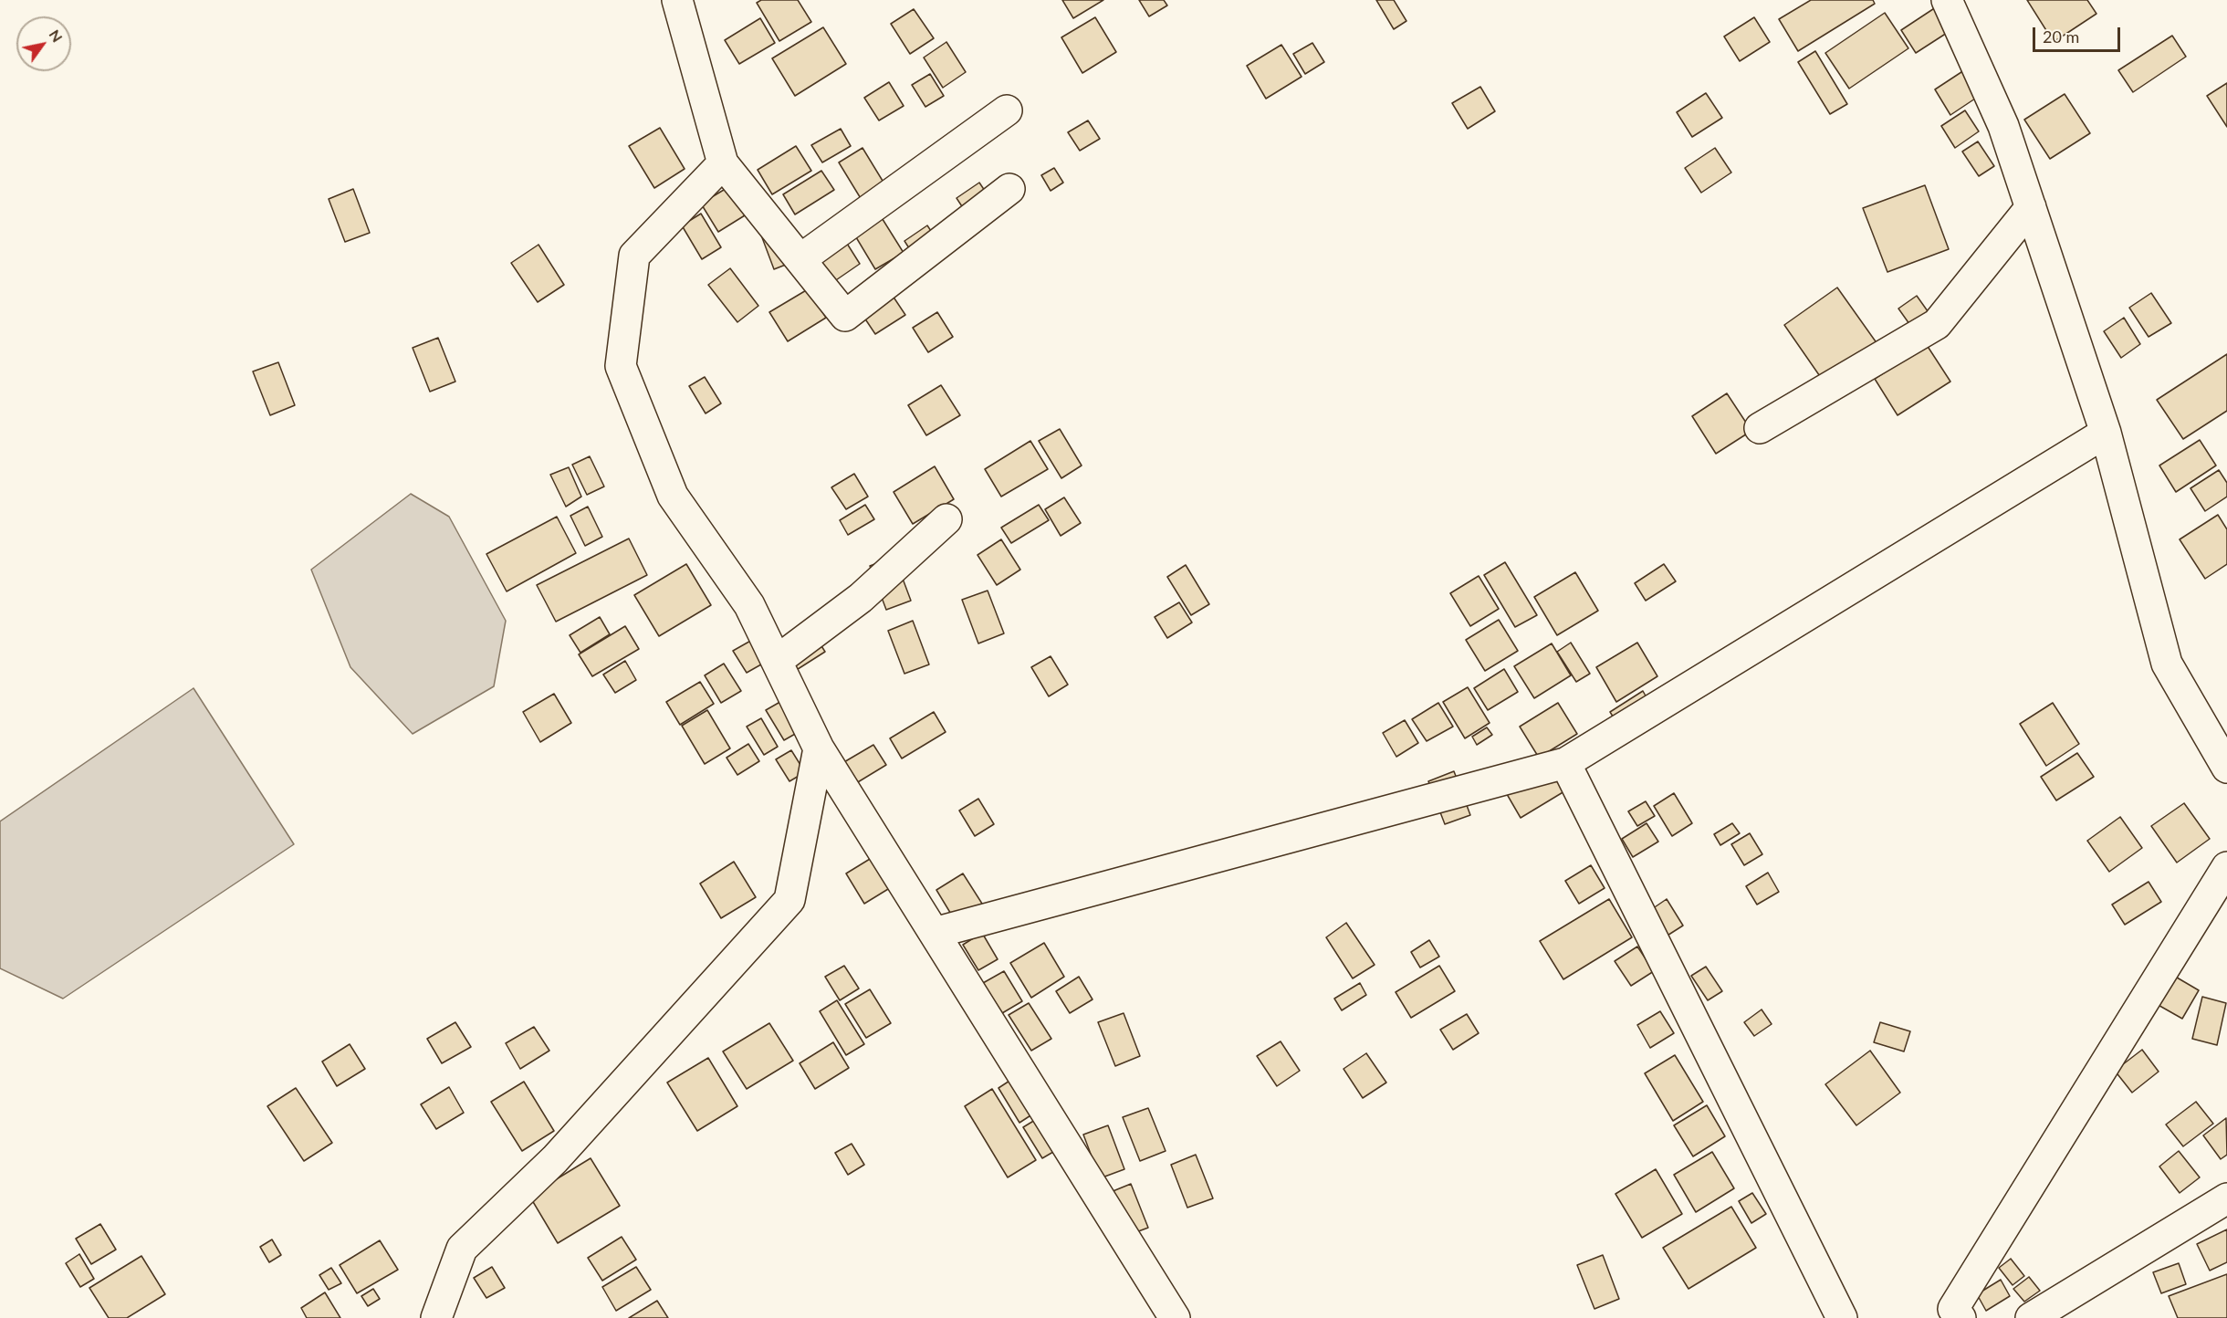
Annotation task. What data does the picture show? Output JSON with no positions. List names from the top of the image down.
{
  "scale_bar": "20 m",
  "north": "top right"
}
